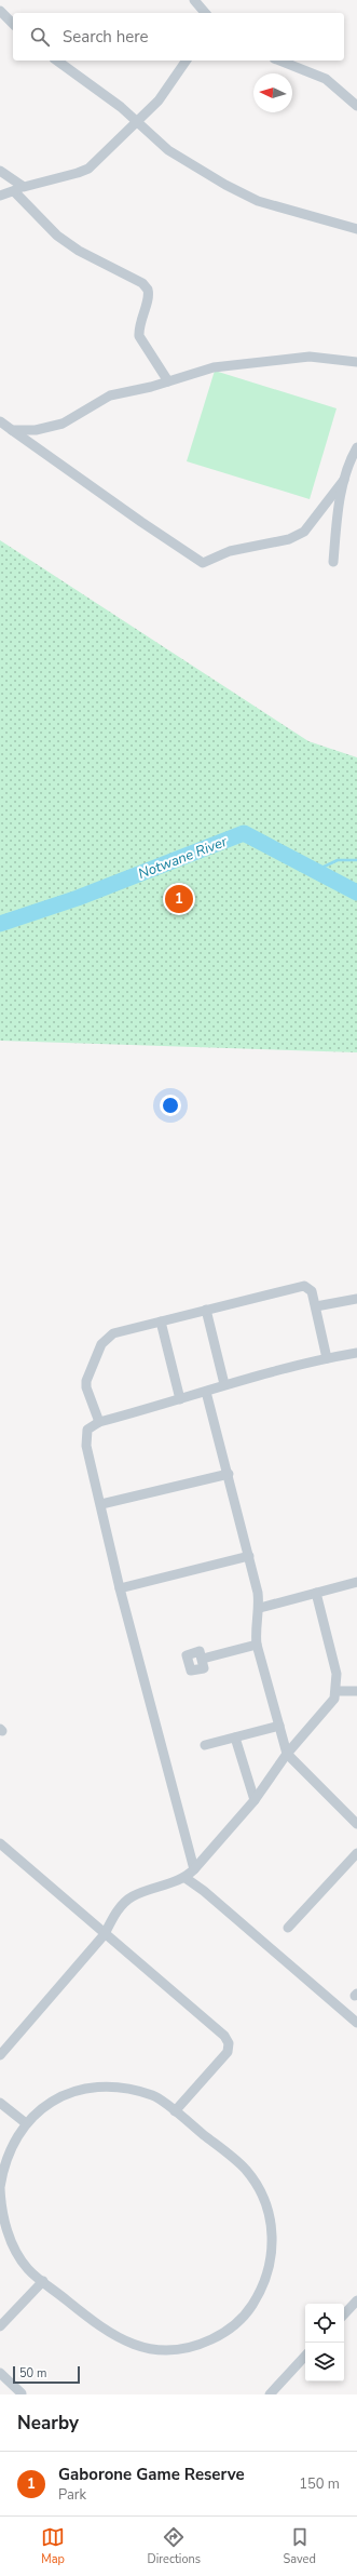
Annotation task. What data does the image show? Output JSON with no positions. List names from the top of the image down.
{
  "water": ["Notwane River"],
  "scale_bar": "50 m",
  "north": "left",
  "page": {
    "search": "Search here",
    "pins": "1",
    "scale": "50 m",
    "heading": "Nearby",
    "list": [
      {
        "mark": "1",
        "name": "Gaborone Game Reserve",
        "note": "Park",
        "value": "150 m"
      }
    ],
    "nav": ["Map", "Directions", "Saved"]
  }
}
